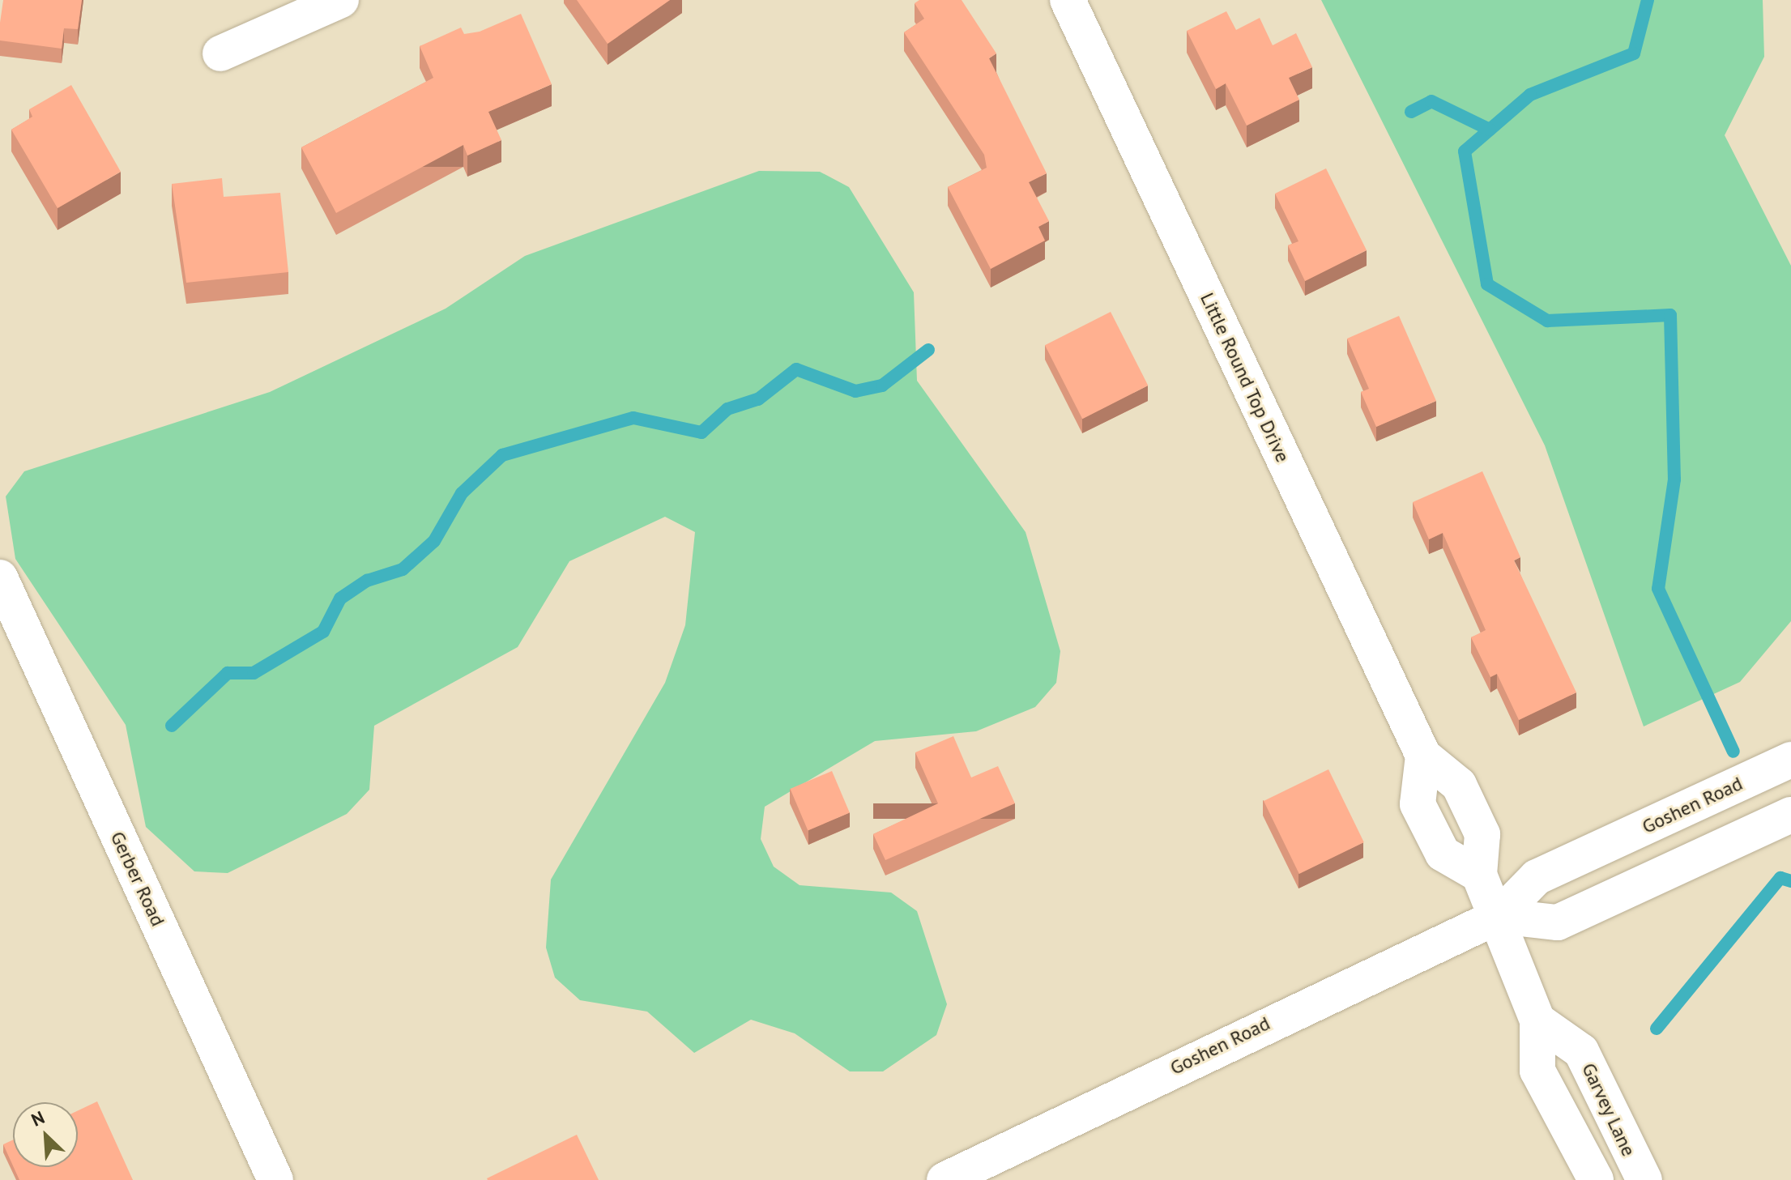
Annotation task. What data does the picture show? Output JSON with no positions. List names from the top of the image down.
{
  "streets": {
    "street": [
      "Little Round Top Drive",
      "Goshen Road",
      "Gerber Road",
      "Garvey Lane"
    ]
  },
  "crossings": [
    ["Little Round Top Drive", "Goshen Road"]
  ],
  "north": "top left"
}
